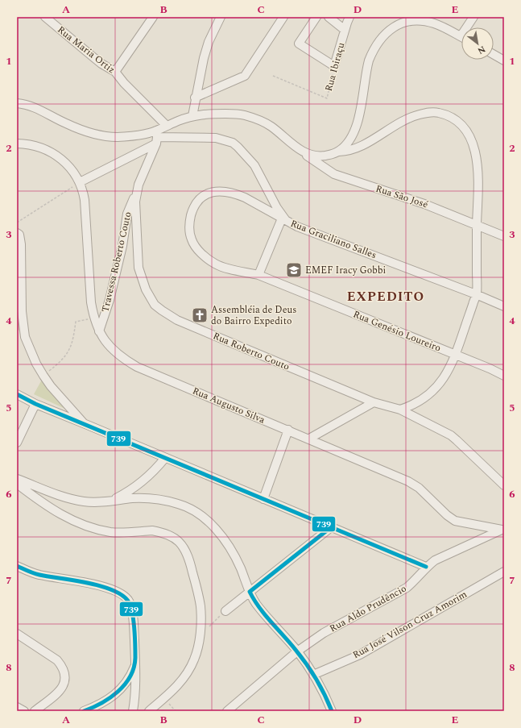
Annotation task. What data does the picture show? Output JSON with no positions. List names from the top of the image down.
{
  "streets": {
    "street": [
      "Rua Maria Ortiz",
      "Rua Ibiraçu",
      "Rua São José",
      "Rua Graciliano Salles",
      "Travessa Roberto Couto",
      "Rua Genésio Loureiro",
      "Rua Roberto Couto",
      "Rua Augusto Silva",
      "Rua Aldo Prudêncio",
      "Rua José Vilson Cruz Amorim"
    ]
  },
  "crossings": [
    ["Rua Maria Ortiz", "Rua São José"],
    ["Rua São José", "Rua Graciliano Salles"],
    ["Rua São José", "Rua Roberto Couto"],
    ["Rua Graciliano Salles", "Rua Genésio Loureiro"],
    ["Rua Graciliano Salles", "Rua Roberto Couto"],
    ["Travessa Roberto Couto", "Rua Roberto Couto"],
    ["Travessa Roberto Couto", "Rua Augusto Silva"],
    ["Rua Augusto Silva", "Rua Aldo Prudêncio"]
  ],
  "districts": ["EXPEDITO"],
  "places": {
    "school or university": ["EMEF Iracy Gobbi"],
    "church": ["Assembléia de Deus do Bairro Expedito"]
  },
  "lines": ["transit line 739"],
  "north": "bottom right",
  "grid": {
    "columns": [
      "A",
      "B",
      "C",
      "D",
      "E"
    ],
    "rows": [
      "1",
      "2",
      "3",
      "4",
      "5",
      "6",
      "7",
      "8"
    ]
  }
}
